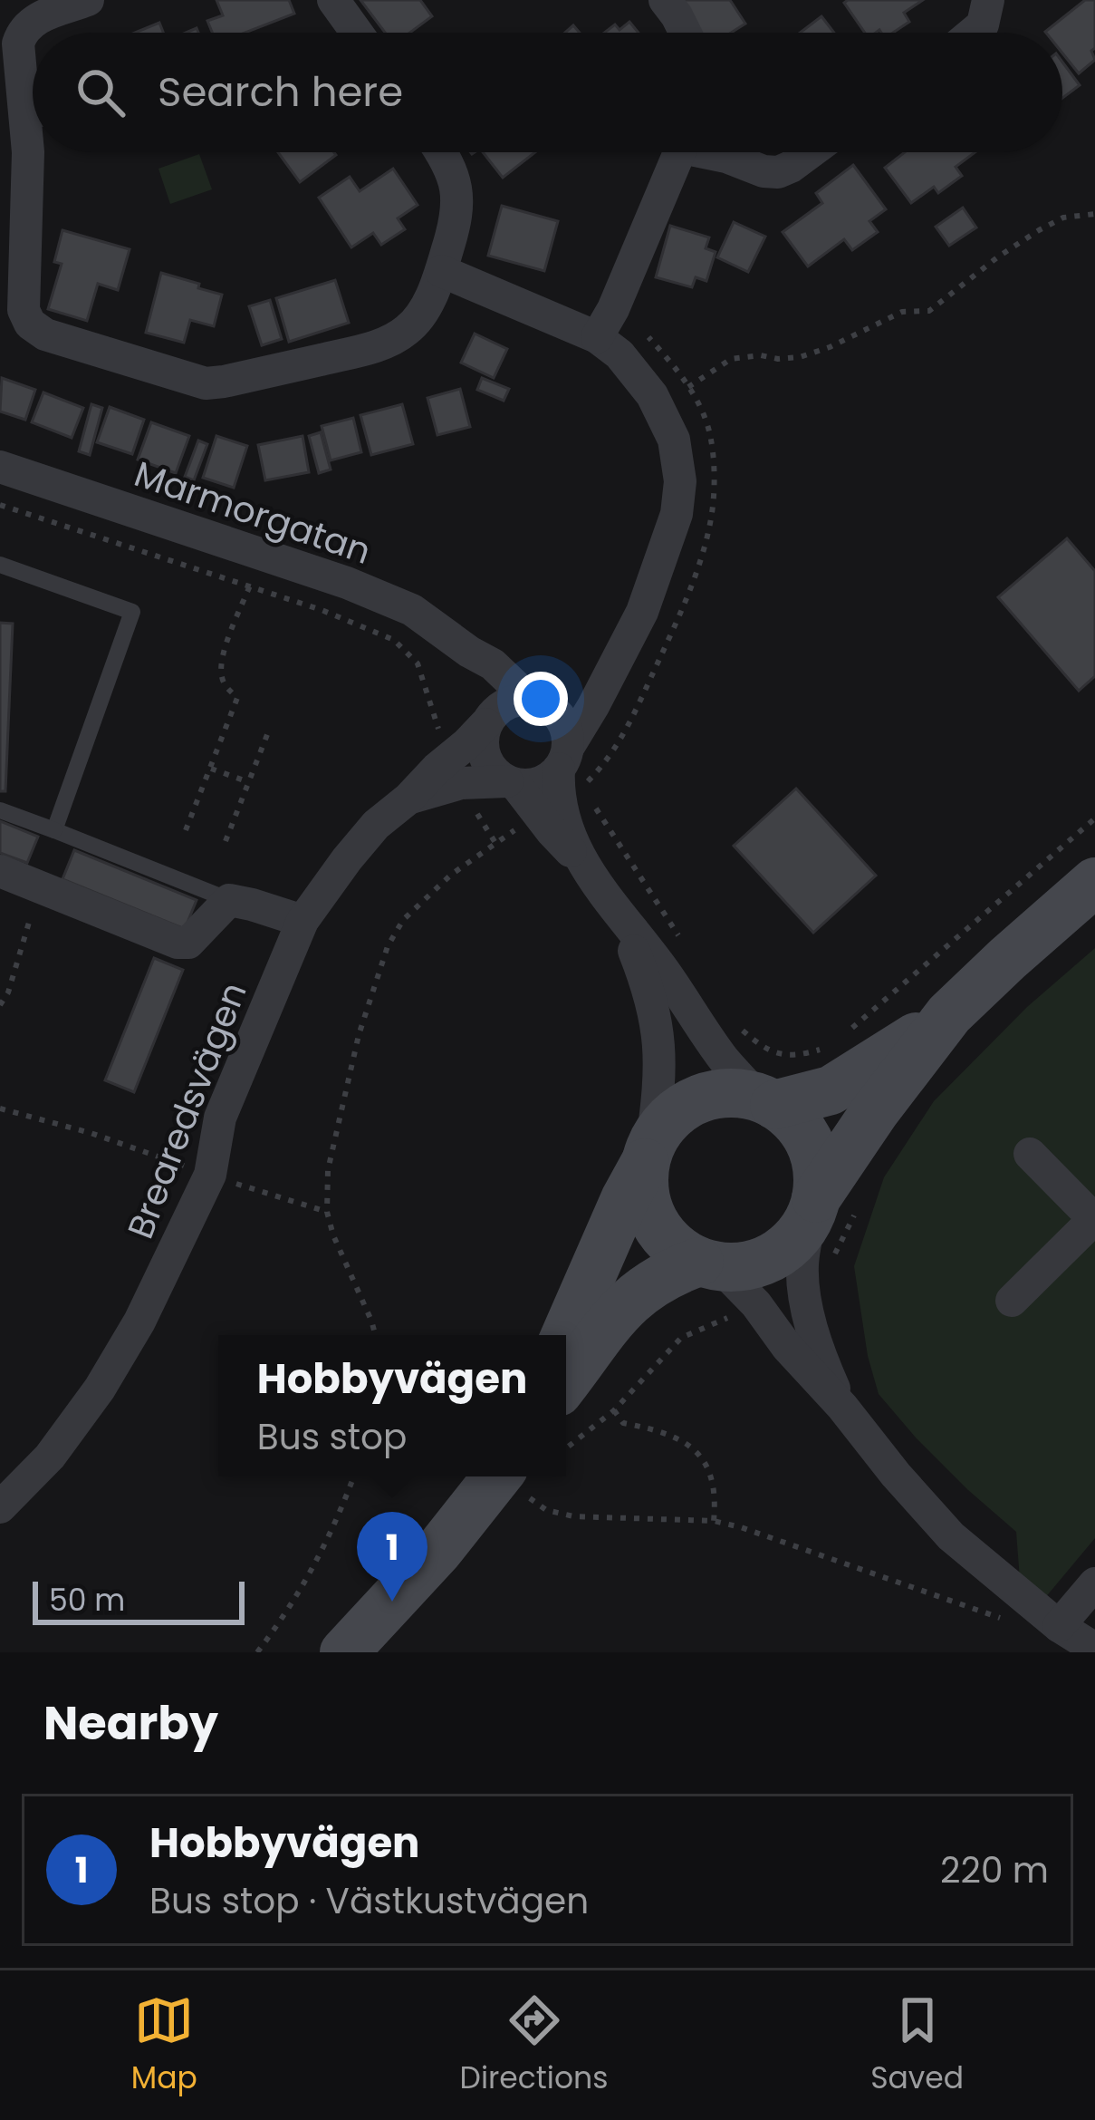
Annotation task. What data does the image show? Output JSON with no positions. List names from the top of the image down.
{
  "streets": {
    "street": ["Marmorgatan", "Brearedsvägen"]
  },
  "crossings": [
    ["Marmorgatan", "Brearedsvägen"]
  ],
  "scale_bar": "50 m",
  "page": {
    "search": "Search here",
    "popup": ["Hobbyvägen", "Bus stop"],
    "pins": "1",
    "scale": "50 m",
    "heading": "Nearby",
    "list": [
      {
        "mark": "1",
        "name": "Hobbyvägen",
        "note": "Bus stop · Västkustvägen",
        "value": "220 m"
      }
    ],
    "nav": ["Map", "Directions", "Saved"]
  }
}
